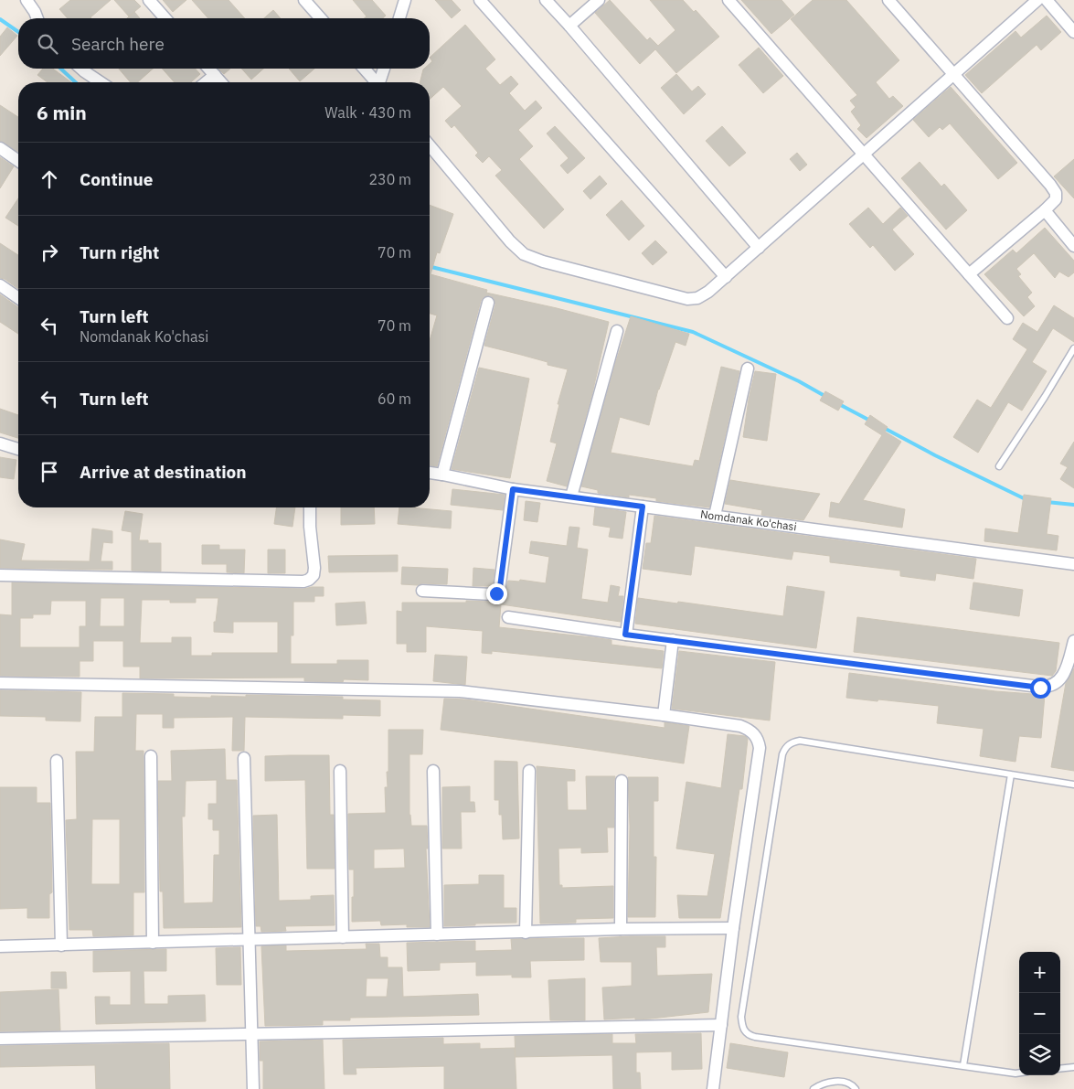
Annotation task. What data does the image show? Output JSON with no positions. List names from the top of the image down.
{
  "streets": {
    "street": ["Nomdanak Ko'chasi"]
  },
  "page": {
    "search": "Search here",
    "heading": ["6 min", "Walk · 430 m"],
    "list": [
      ["Continue", "230 m"],
      ["Turn right", "70 m"],
      ["Turn left", "Nomdanak Ko'chasi", "70 m"],
      ["Turn left", "60 m"],
      "Arrive at destination"
    ],
    "map_buttons": ["+", "−"]
  }
}
